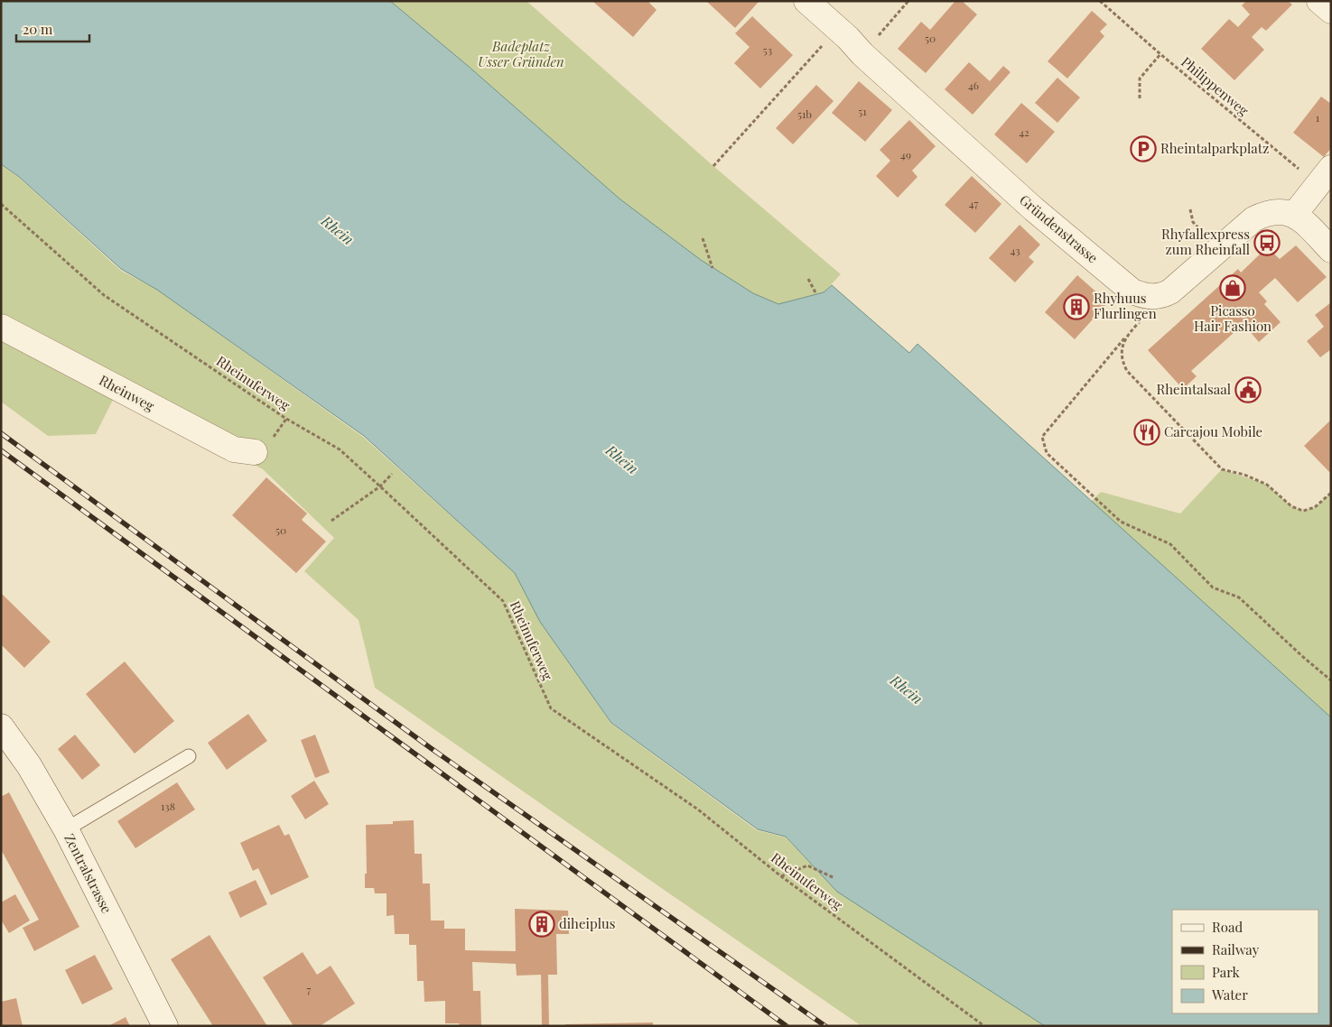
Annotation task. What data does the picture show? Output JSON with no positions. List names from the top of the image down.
{
  "streets": {
    "street": ["Gründenstrasse", "Rheinweg", "Zentralstrasse"],
    "path": ["Philippenweg", "Rheinuferweg"]
  },
  "water": ["Rhein"],
  "parks": ["Badeplatz Usser Gründen"],
  "places": {
    "parking": ["Rheintalparkplatz"],
    "bus stop": ["Rhyfallexpress zum Rheinfall"],
    "shop": ["Picasso Hair Fashion"],
    "building": ["Rhyhuus Flurlingen", "diheiplus"],
    "public building": ["Rheintalsaal"],
    "restaurant": ["Carcajou Mobile"]
  },
  "house_numbers": [
    "50",
    "53",
    "46",
    "51",
    "51b",
    "1",
    "42",
    "49",
    "47",
    "43",
    "50",
    "138",
    "7"
  ],
  "legend": [
    "Road",
    "Railway",
    "Park",
    "Water"
  ],
  "scale_bar": "20 m"
}
